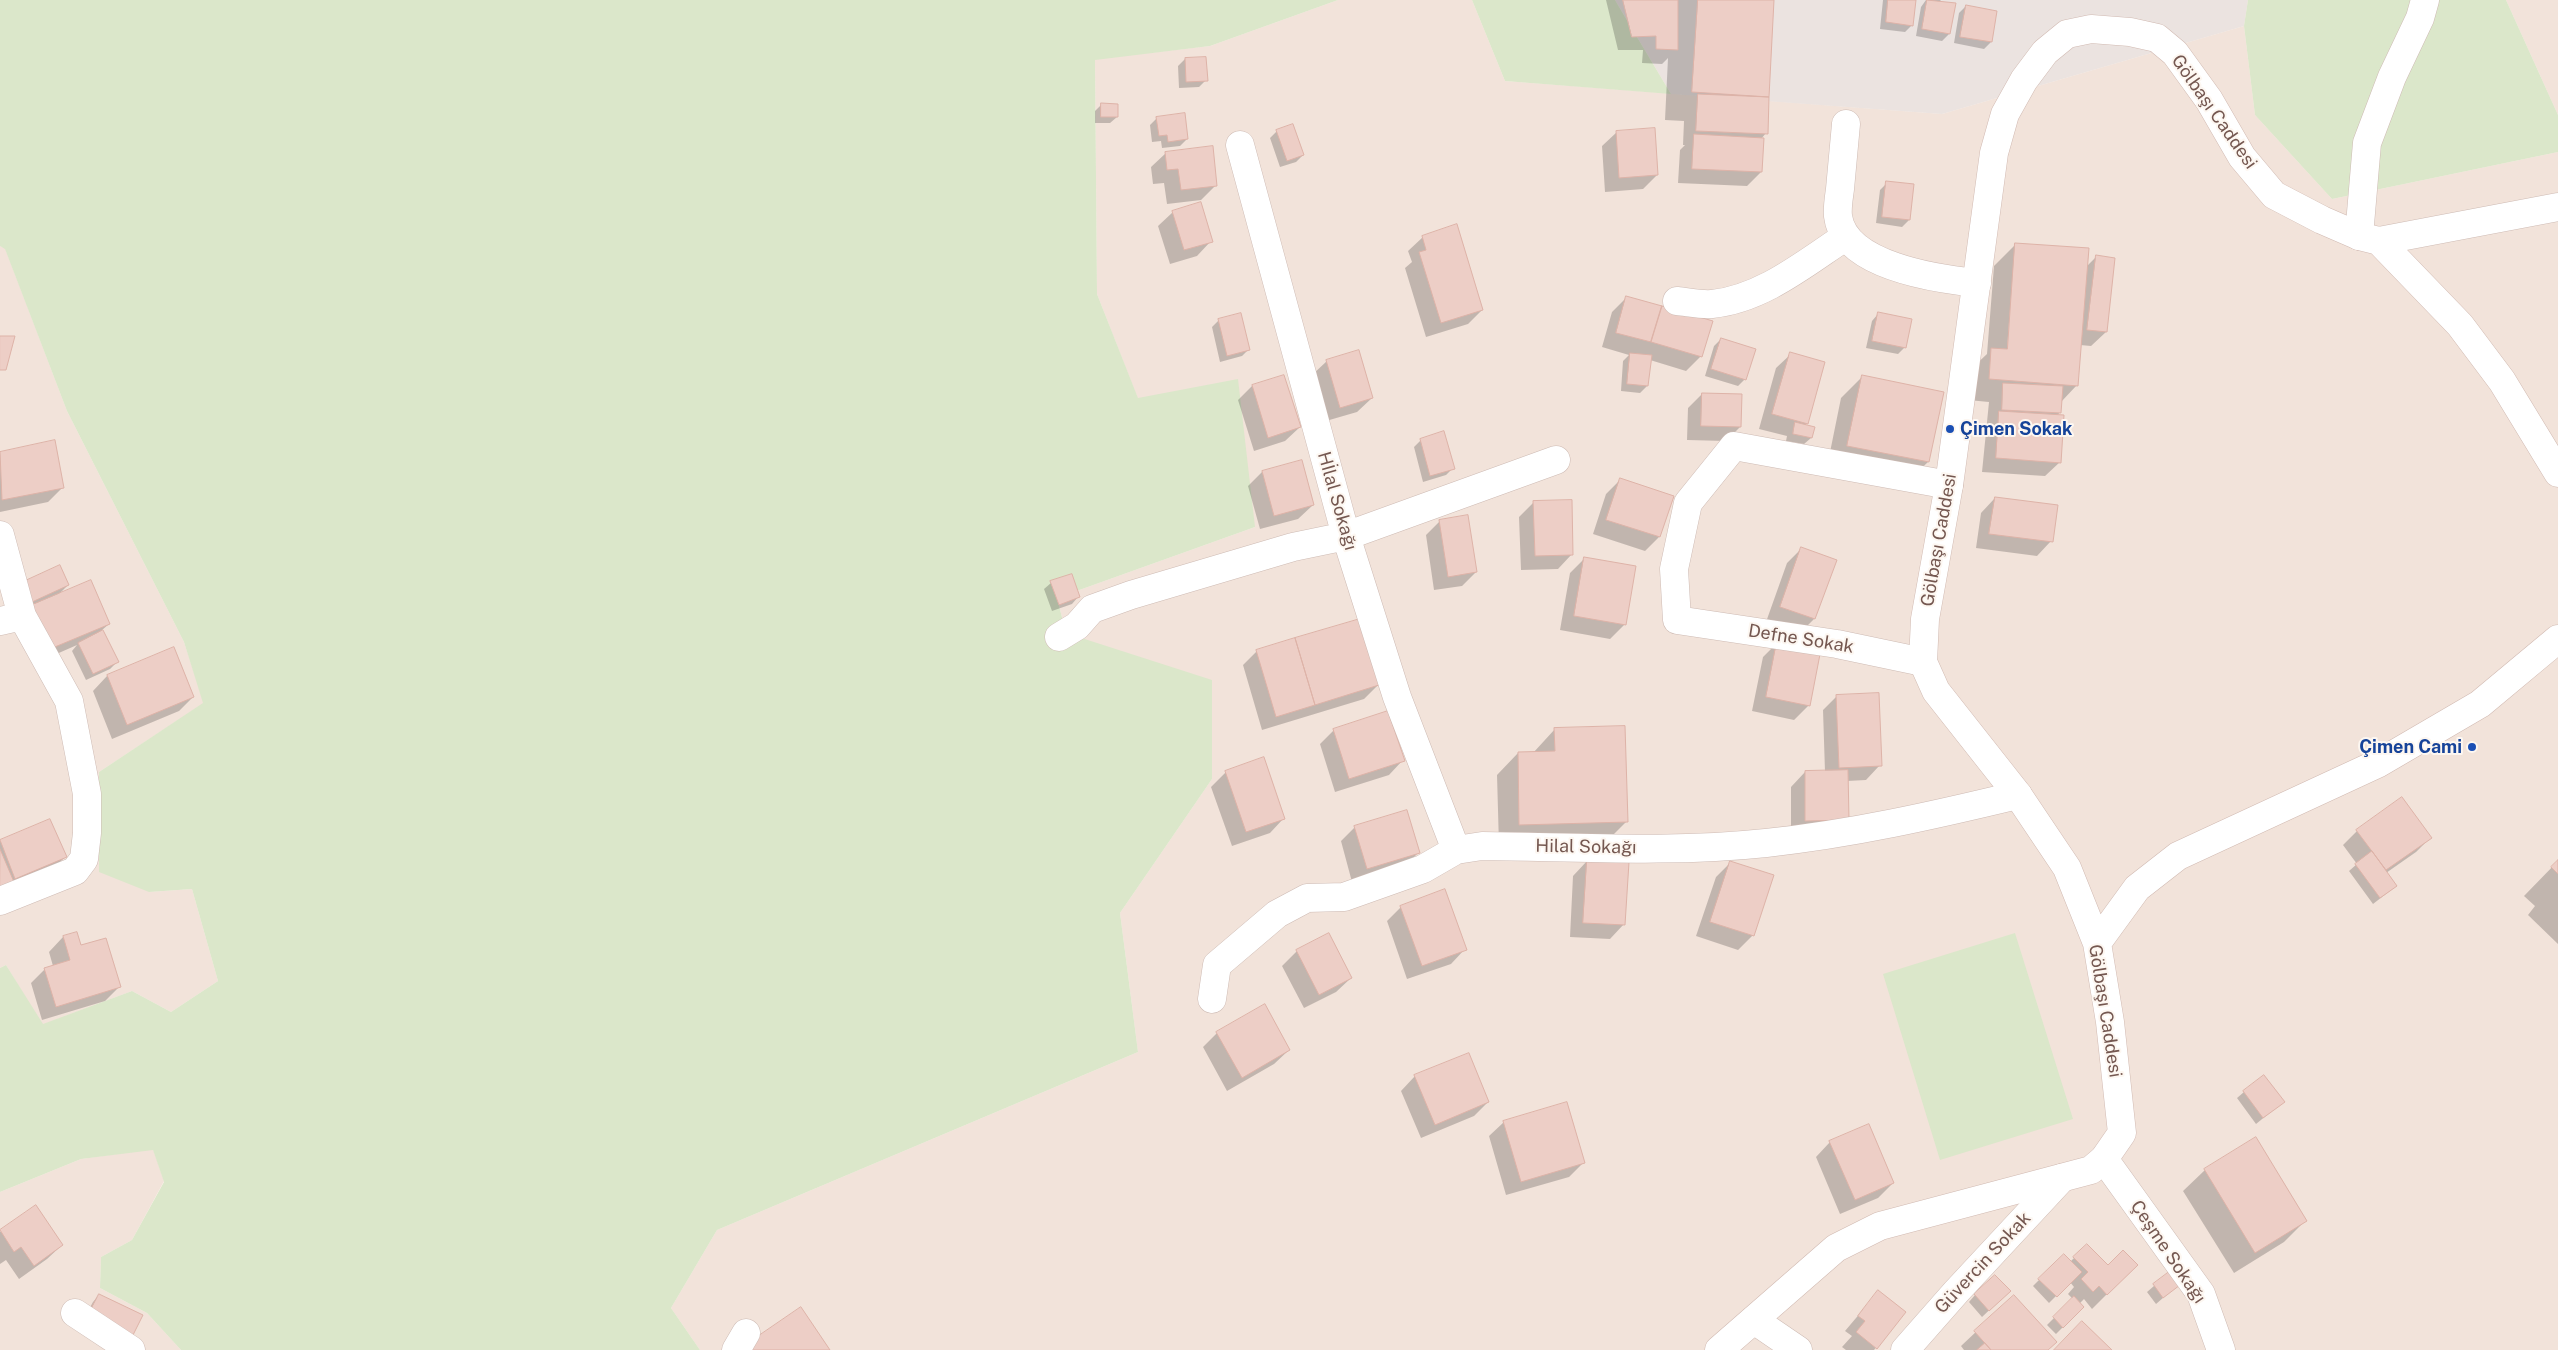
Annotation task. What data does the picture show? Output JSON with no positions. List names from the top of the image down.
{
  "streets": {
    "street": [
      "Gölbaşı Caddesi",
      "Hİlal Sokağı",
      "Defne Sokak",
      "Hilal Sokağı",
      "Çeşme Sokağı",
      "Güvercin Sokak"
    ]
  },
  "crossings": [
    ["Gölbaşı Caddesi", "Defne Sokak"],
    ["Gölbaşı Caddesi", "Hilal Sokağı"],
    ["Gölbaşı Caddesi", "Çeşme Sokağı"],
    ["Gölbaşı Caddesi", "Güvercin Sokak"],
    ["Hİlal Sokağı", "Hilal Sokağı"]
  ],
  "places": ["Çimen Sokak", "Çimen Cami"]
}
